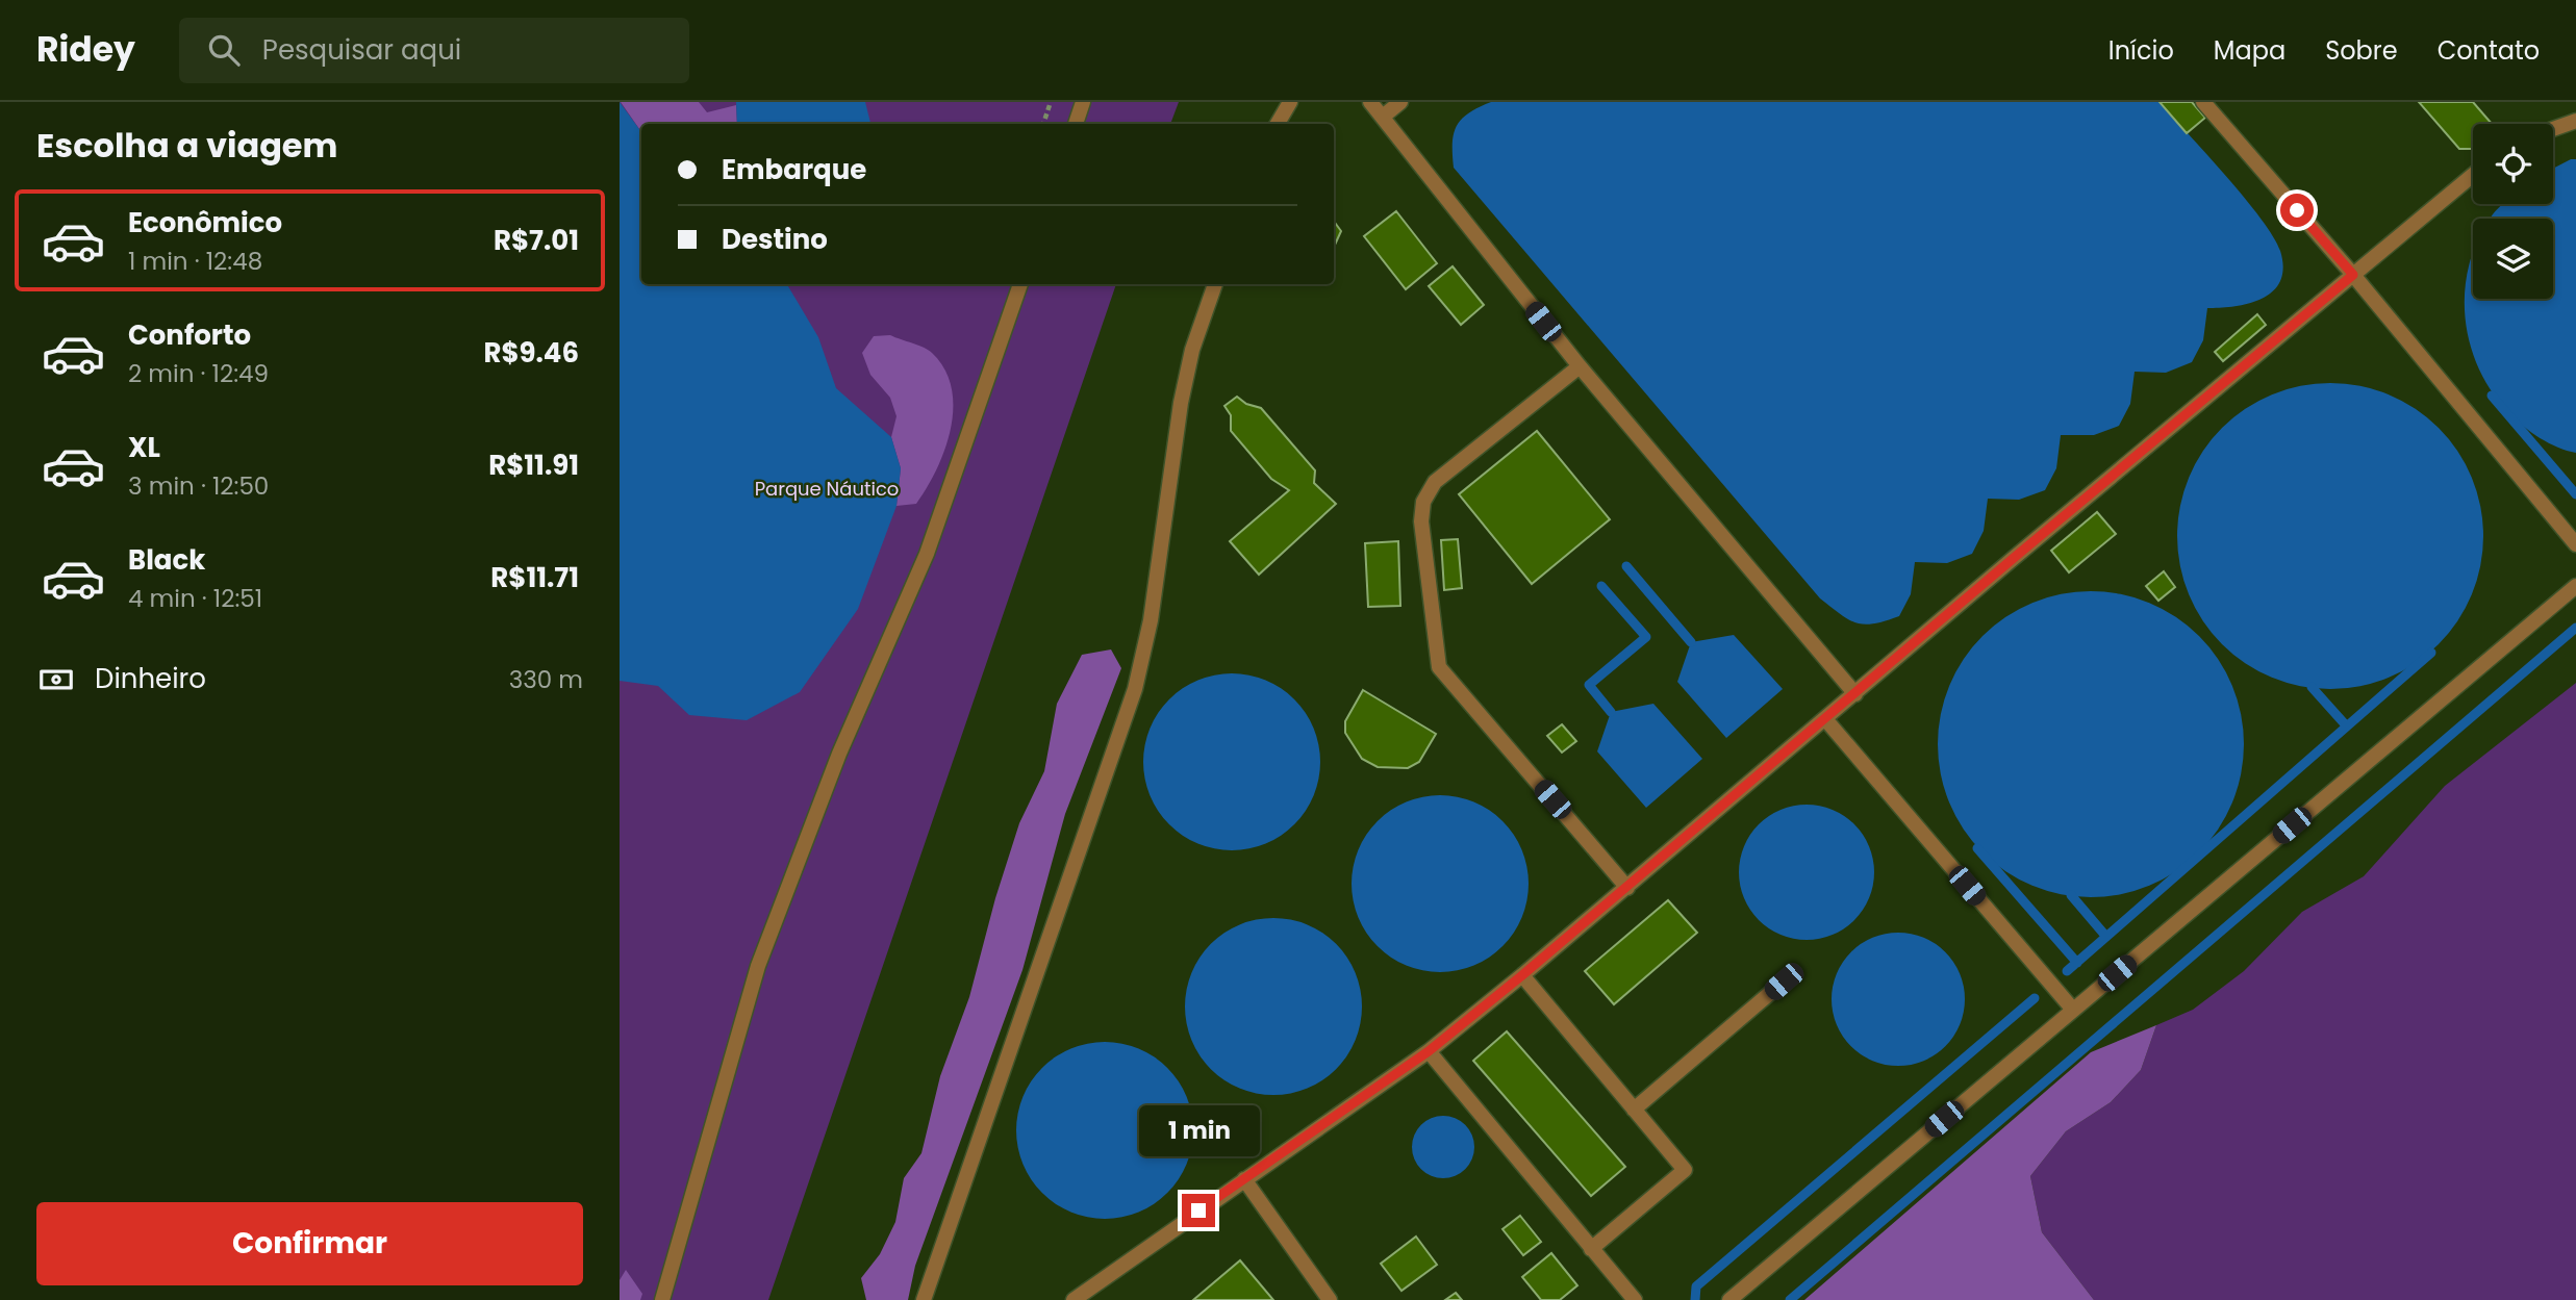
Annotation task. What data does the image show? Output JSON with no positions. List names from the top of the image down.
{
  "parks": ["Parque Náutico"],
  "page": {
    "header": "Ridey",
    "search": "Pesquisar aqui",
    "nav": [
      "Início",
      "Mapa",
      "Sobre",
      "Contato"
    ],
    "heading": "Escolha a viagem",
    "banner": ["Embarque", "Destino"],
    "list": [
      {
        "name": "Econômico",
        "note": "1 min · 12:48",
        "value": "R$7.01"
      },
      {
        "name": "Conforto",
        "note": "2 min · 12:49",
        "value": "R$9.46"
      },
      {
        "name": "XL",
        "note": "3 min · 12:50",
        "value": "R$11.91"
      },
      {
        "name": "Black",
        "note": "4 min · 12:51",
        "value": "R$11.71"
      }
    ],
    "pay": ["Dinheiro", "330 m"],
    "bubble": "1 min",
    "buttons": "Confirmar"
  }
}
